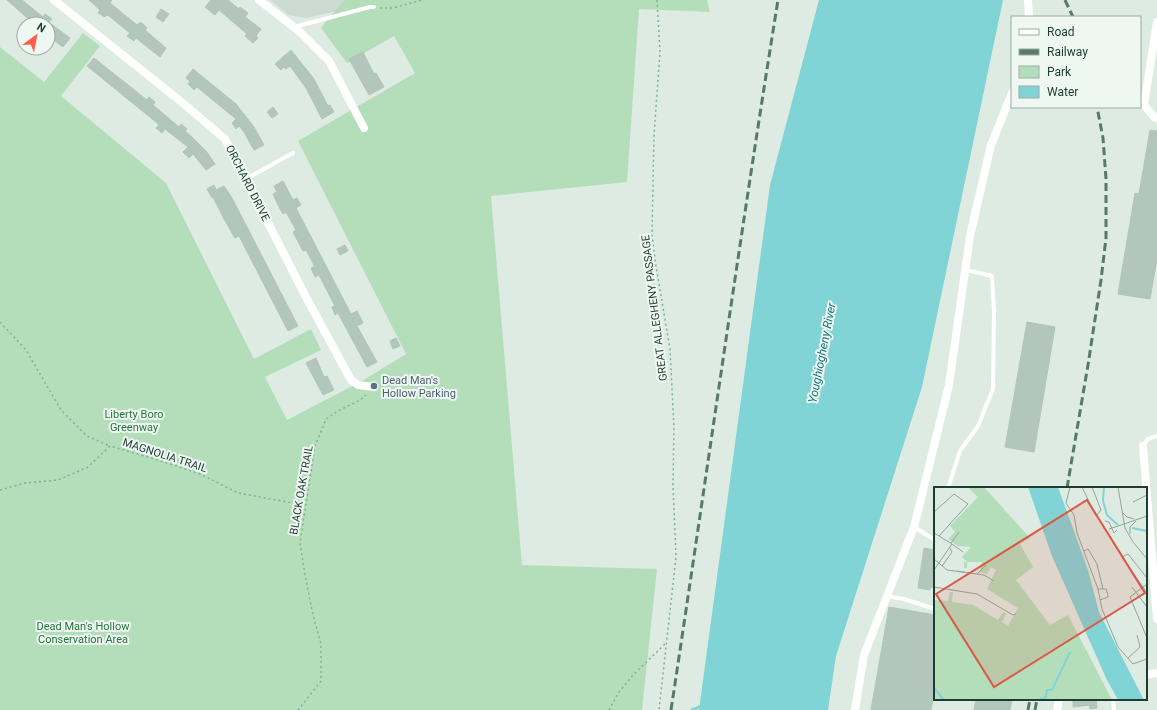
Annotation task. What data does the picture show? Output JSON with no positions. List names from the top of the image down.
{
  "streets": {
    "street": ["ORCHARD DRIVE"],
    "path": ["GREAT ALLEGHENY PASSAGE", "MAGNOLIA TRAIL", "BLACK OAK TRAIL"]
  },
  "crossings": [
    ["ORCHARD DRIVE", "BLACK OAK TRAIL"],
    ["MAGNOLIA TRAIL", "BLACK OAK TRAIL"]
  ],
  "water": ["Youghiogheny River"],
  "parks": ["Liberty Boro Greenway", "Dead Man's Hollow Conservation Area"],
  "places": ["Dead Man's Hollow Parking"],
  "legend": [
    "Road",
    "Railway",
    "Park",
    "Water"
  ],
  "north": "top right"
}
